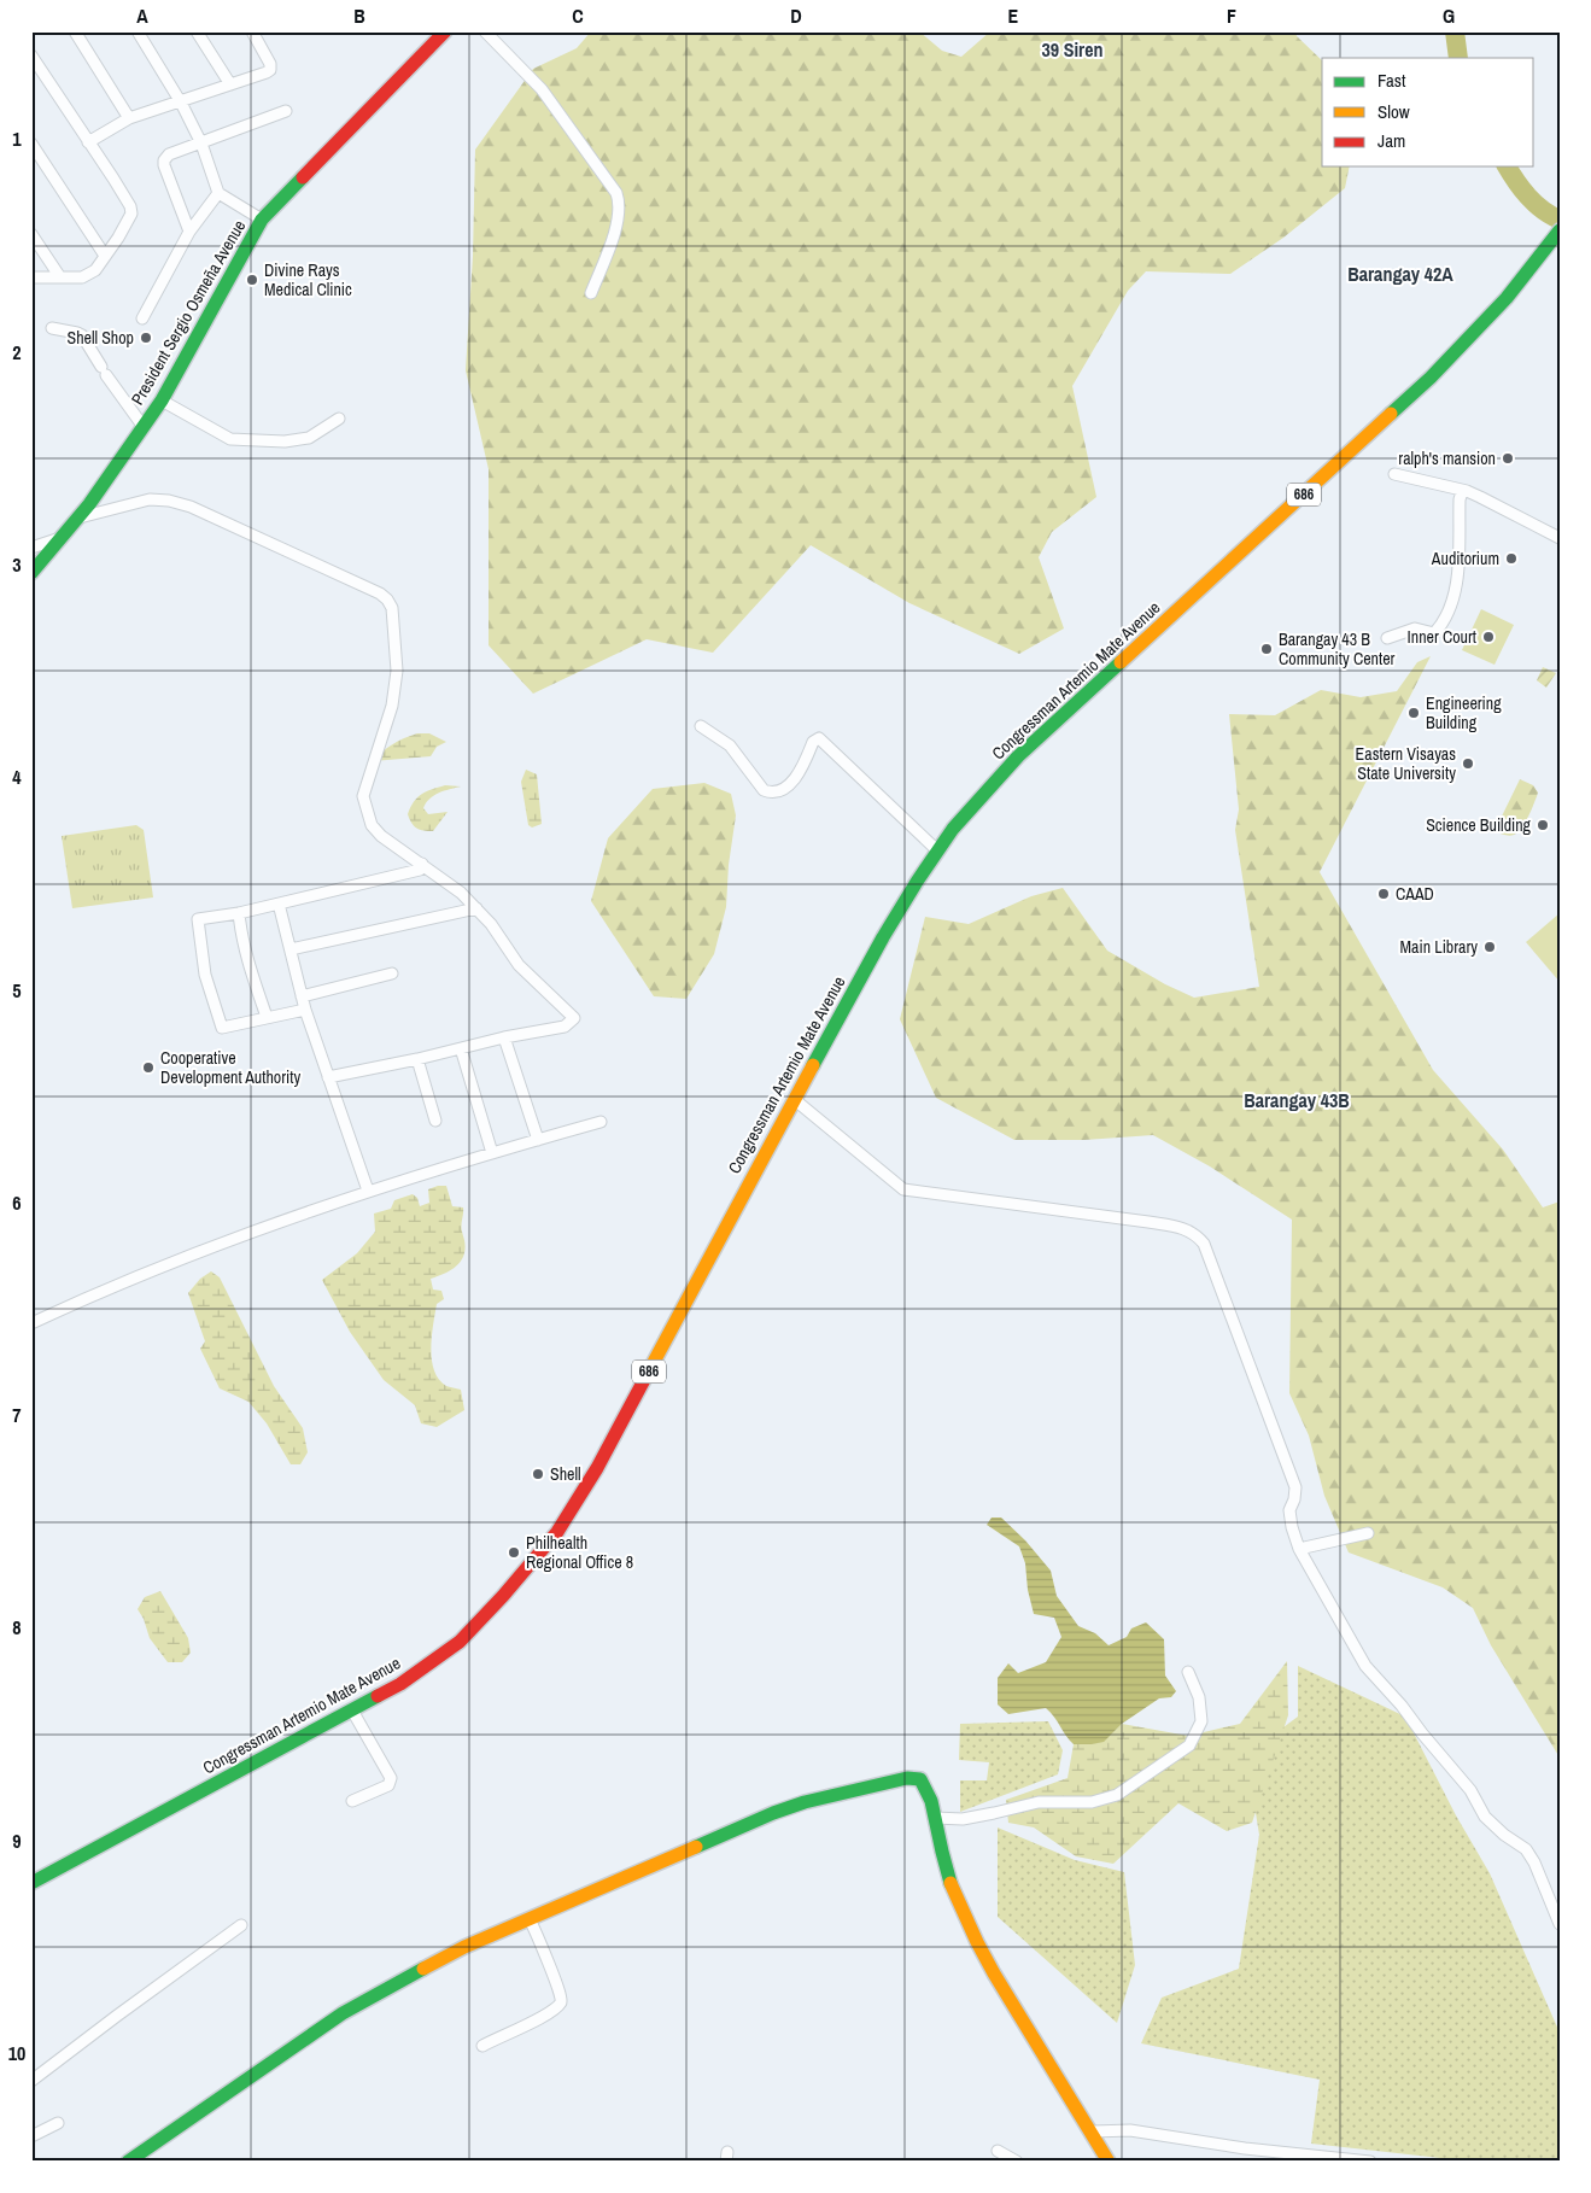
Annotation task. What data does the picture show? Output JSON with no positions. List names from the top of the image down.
{
  "streets": {
    "main road": ["President Sergio Osmeña Avenue", "686", "Congressman Artemio Mate Avenue"]
  },
  "districts": ["39 Siren", "Barangay 42A", "Barangay 43B"],
  "places": [
    "Divine Rays Medical Clinic",
    "Shell Shop",
    "ralph's mansion",
    "Auditorium",
    "Inner Court",
    "Barangay 43 B Community Center",
    "Engineering Building",
    "Eastern Visayas State University",
    "Science Building",
    "CAAD",
    "Main Library",
    "Cooperative Development Authority",
    "Shell",
    "Philhealth Regional Office 8"
  ],
  "legend": ["Fast", "Slow", "Jam"],
  "grid": {
    "columns": [
      "A",
      "B",
      "C",
      "D",
      "E",
      "F",
      "G"
    ],
    "rows": [
      "1",
      "2",
      "3",
      "4",
      "5",
      "6",
      "7",
      "8",
      "9",
      "10"
    ]
  }
}
